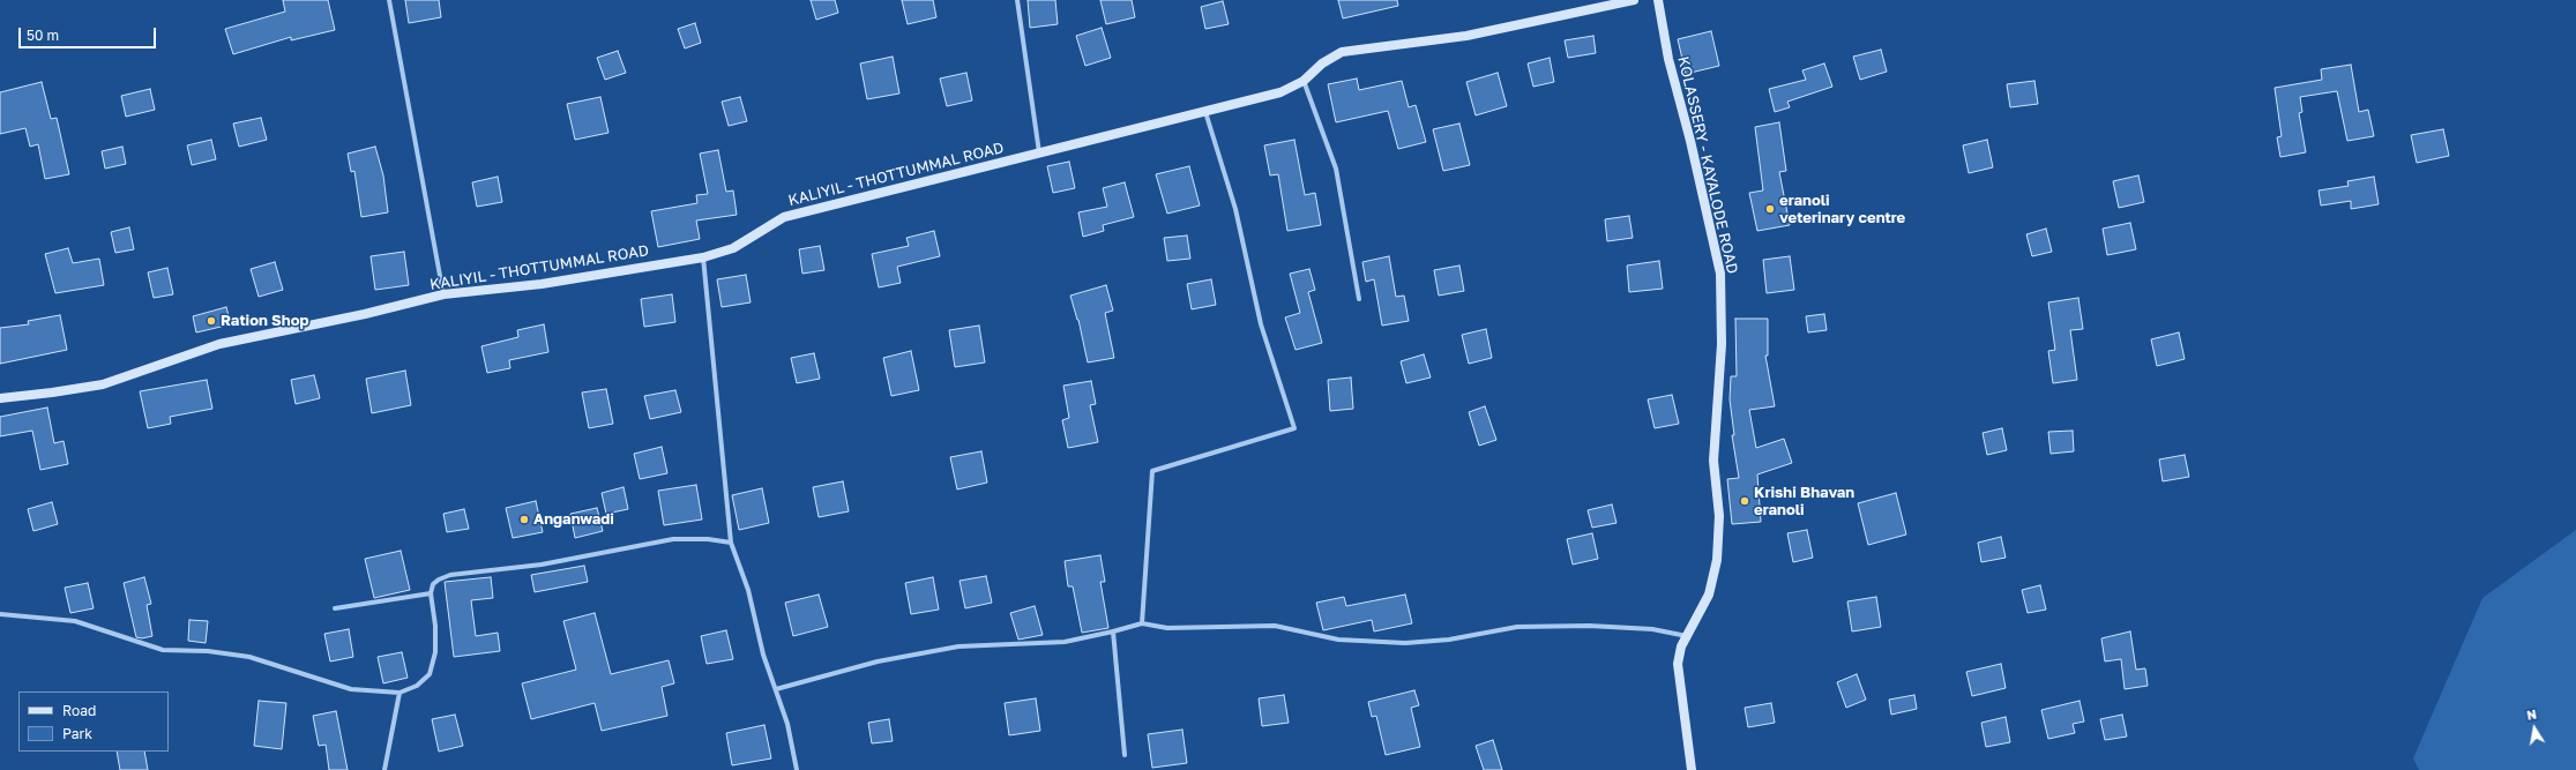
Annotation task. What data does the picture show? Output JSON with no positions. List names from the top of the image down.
{
  "streets": {
    "main road": ["KOLASSERY - KAYALODE ROAD", "KALIYIL - THOTTUMMAL ROAD"]
  },
  "places": [
    "eranoli veterinary centre",
    "Ration Shop",
    "Krishi Bhavan eranoli",
    "Anganwadi"
  ],
  "legend": ["Road", "Park"],
  "scale_bar": "50 m",
  "north": "top"
}
